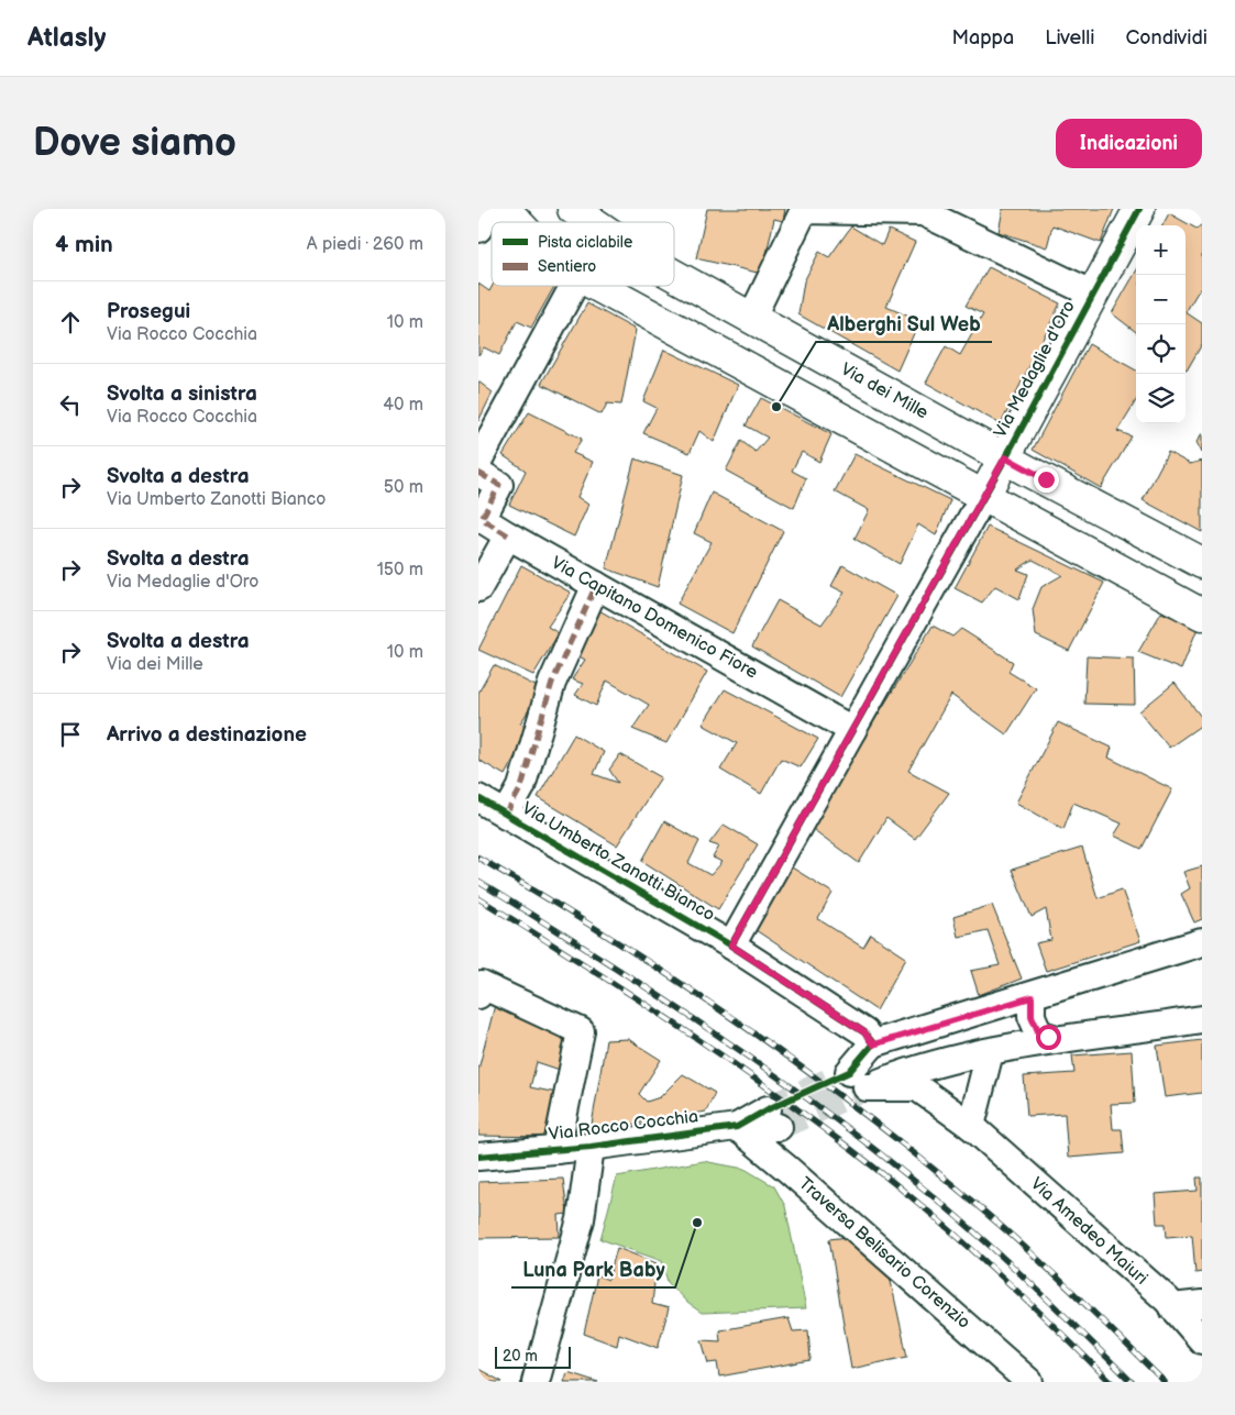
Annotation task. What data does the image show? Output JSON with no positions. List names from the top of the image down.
{
  "streets": {
    "street": [
      "Via Medaglie d'Oro",
      "Via dei Mille",
      "Via Capitano Domenico Fiore",
      "Via Umberto Zanotti Bianco",
      "Via Rocco Cocchia",
      "Via Amedeo Maiuri",
      "Traversa Belisario Corenzio"
    ]
  },
  "crossings": [
    ["Via Medaglie d'Oro", "Via dei Mille"],
    ["Via Medaglie d'Oro", "Via Capitano Domenico Fiore"],
    ["Via Medaglie d'Oro", "Via Umberto Zanotti Bianco"],
    ["Via Rocco Cocchia", "Traversa Belisario Corenzio"]
  ],
  "places": ["Alberghi Sul Web", "Luna Park Baby"],
  "legend": ["Pista ciclabile", "Sentiero"],
  "scale_bar": "20 m",
  "page": {
    "header": "Atlasly",
    "nav": ["Mappa", "Livelli", "Condividi"],
    "buttons": "Indicazioni",
    "title": "Dove siamo",
    "heading": ["4 min", "A piedi · 260 m"],
    "map_buttons": ["+", "−"],
    "list": [
      ["Prosegui", "Via Rocco Cocchia", "10 m"],
      ["Svolta a sinistra", "Via Rocco Cocchia", "40 m"],
      ["Svolta a destra", "Via Umberto Zanotti Bianco", "50 m"],
      ["Svolta a destra", "Via Medaglie d'Oro", "150 m"],
      ["Svolta a destra", "Via dei Mille", "10 m"],
      "Arrivo a destinazione"
    ],
    "scale": "20 m"
  }
}
